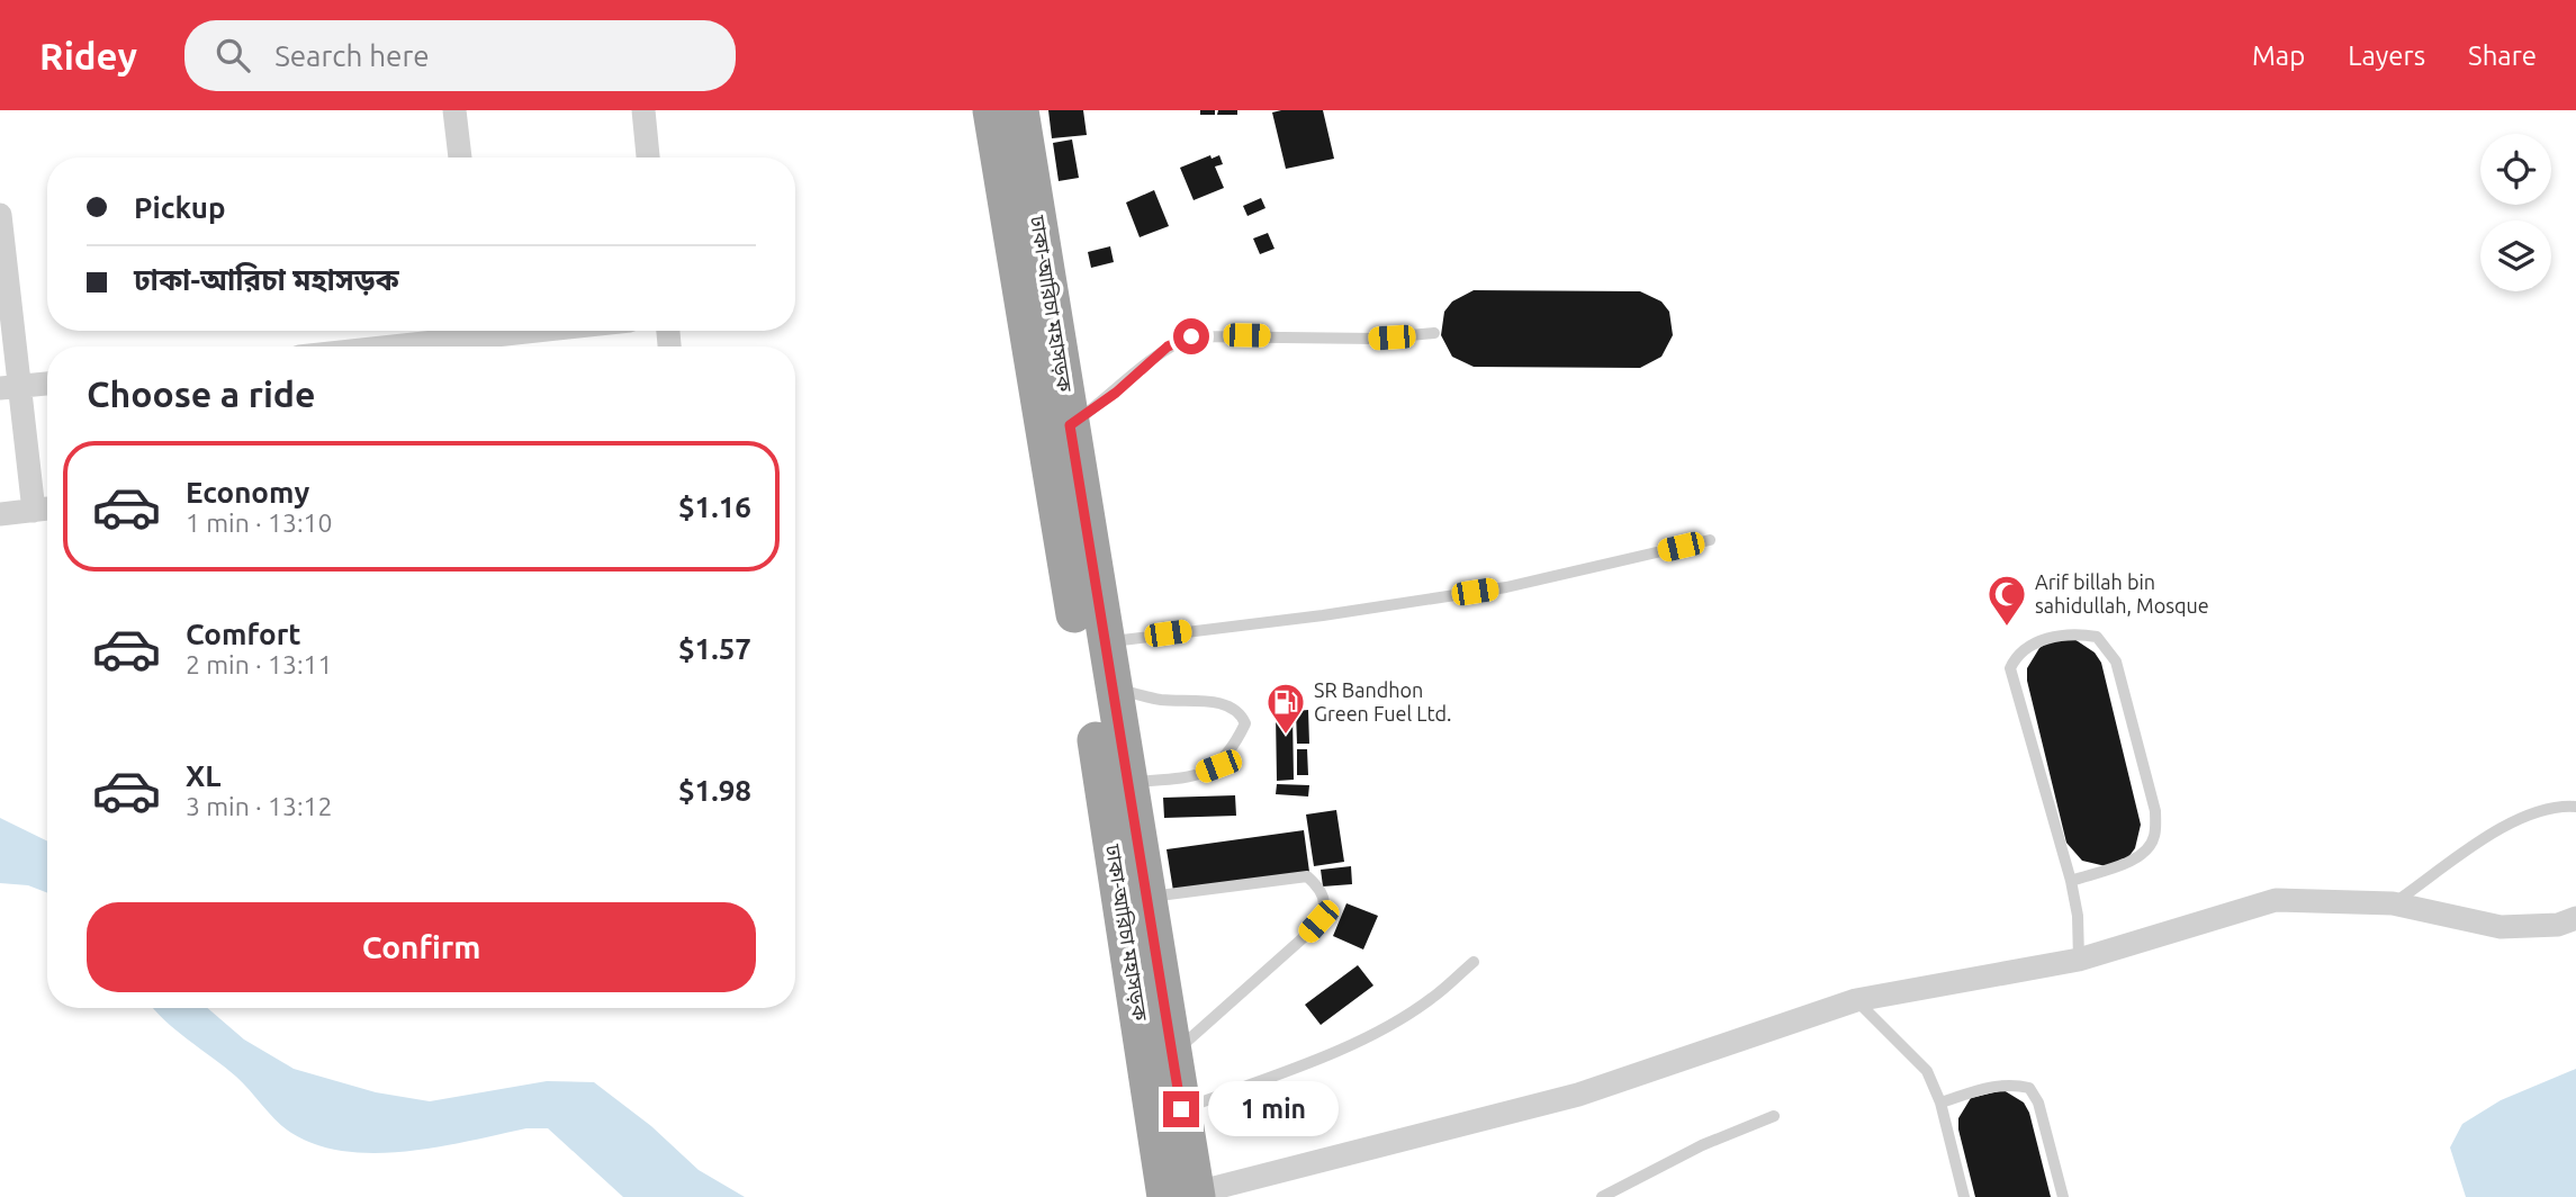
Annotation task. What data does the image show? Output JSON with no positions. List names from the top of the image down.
{
  "streets": {
    "highway": ["ঢাকা-আরিচা মহাসড়ক"]
  },
  "places": {
    "mosque": ["Arif billah bin sahidullah, Mosque"],
    "fuel station": ["SR Bandhon Green Fuel Ltd."]
  },
  "page": {
    "header": "Ridey",
    "search": "Search here",
    "nav": ["Map", "Layers", "Share"],
    "banner": ["Pickup", "ঢাকা-আরিচা মহাসড়ক"],
    "heading": "Choose a ride",
    "list": [
      {
        "name": "Economy",
        "note": "1 min · 13:10",
        "value": "$1.16"
      },
      {
        "name": "Comfort",
        "note": "2 min · 13:11",
        "value": "$1.57"
      },
      {
        "name": "XL",
        "note": "3 min · 13:12",
        "value": "$1.98"
      }
    ],
    "buttons": "Confirm",
    "bubble": "1 min"
  }
}
